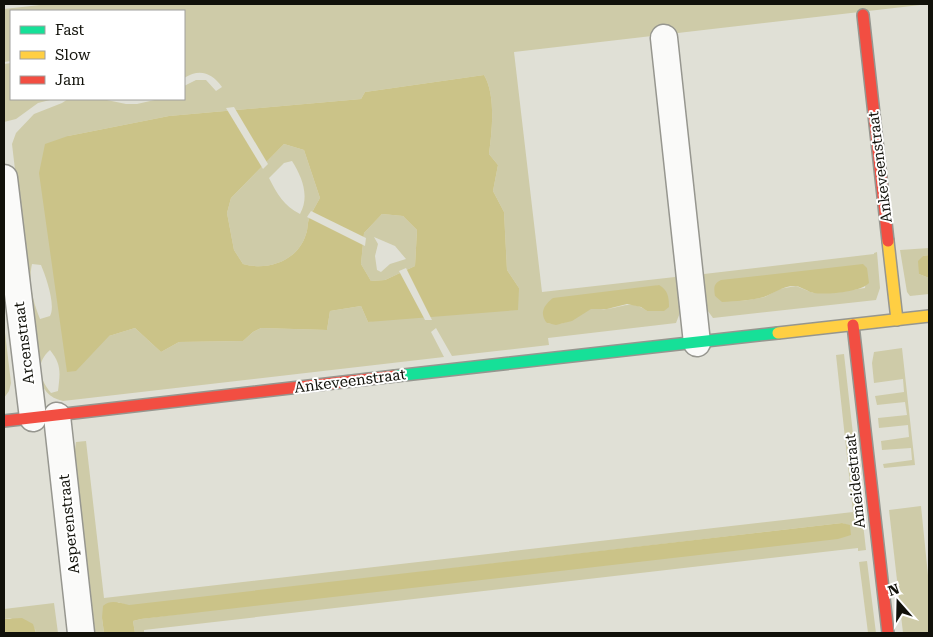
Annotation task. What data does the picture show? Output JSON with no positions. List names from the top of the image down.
{
  "streets": {
    "street": [
      "Ankeveenstraat",
      "Arcenstraat",
      "Ameidestraat",
      "Asperenstraat"
    ]
  },
  "crossings": [
    ["Ankeveenstraat", "Arcenstraat"],
    ["Ankeveenstraat", "Ameidestraat"],
    ["Ankeveenstraat", "Asperenstraat"],
    ["Arcenstraat", "Asperenstraat"]
  ],
  "legend": ["Fast", "Slow", "Jam"],
  "north": "top"
}
